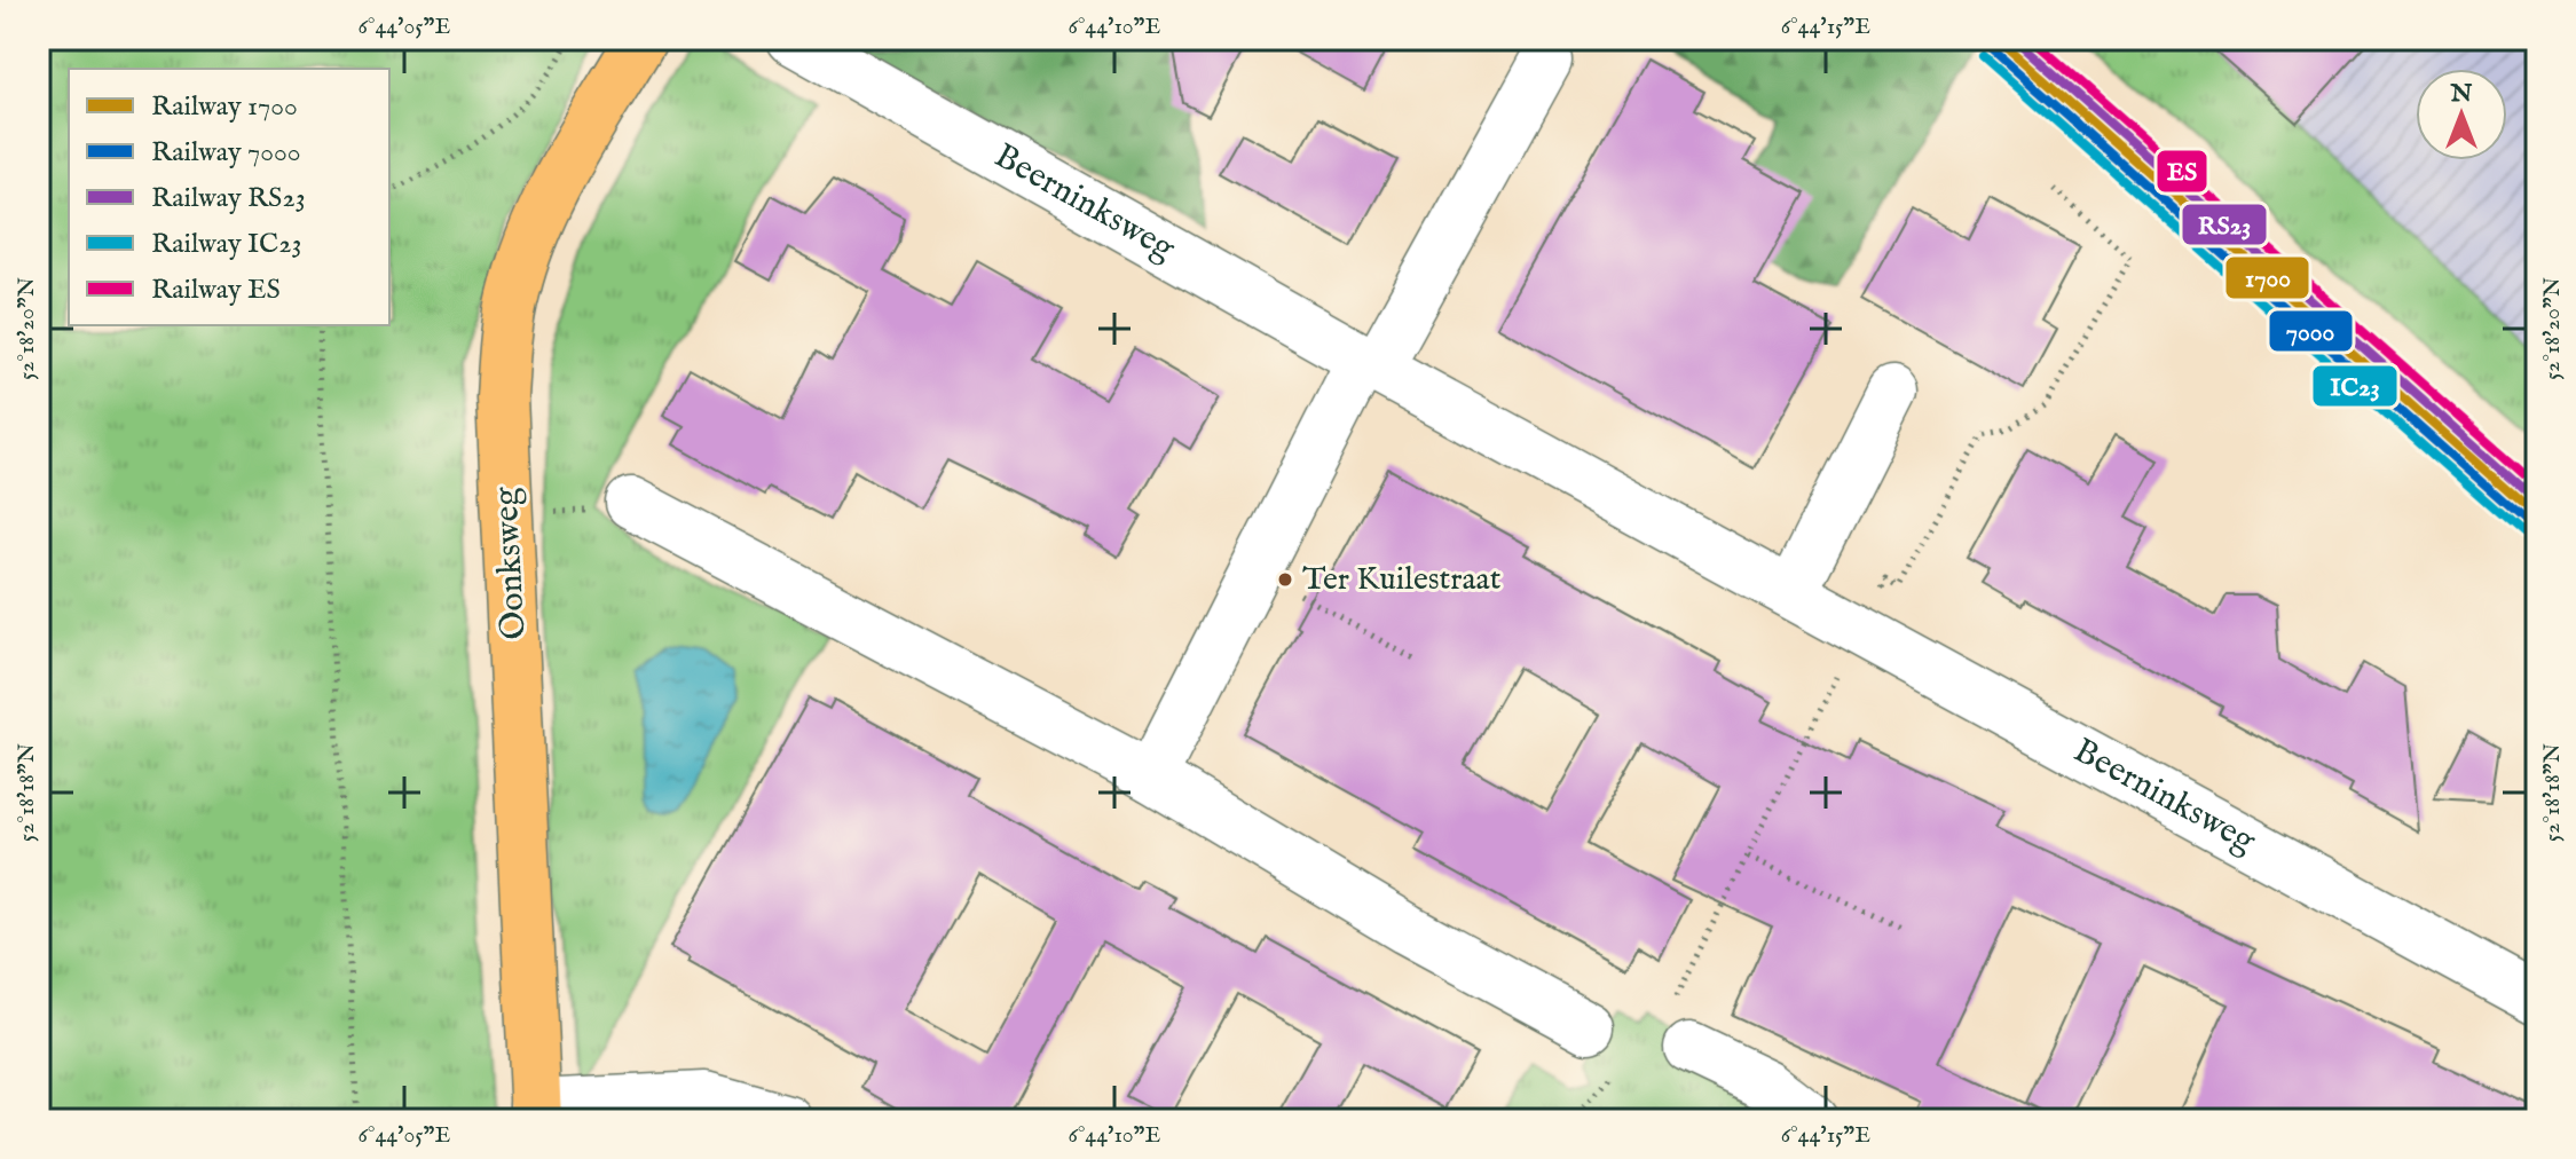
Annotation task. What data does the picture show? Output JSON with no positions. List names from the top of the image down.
{
  "streets": {
    "main road": ["Oonksweg"],
    "street": ["Beerninksweg"]
  },
  "places": ["Ter Kuilestraat"],
  "lines": [
    "rail line 1700",
    "rail line RS23",
    "rail line ES",
    "rail line 7000",
    "rail line IC23"
  ],
  "legend": [
    "Railway 1700",
    "Railway 7000",
    "Railway RS23",
    "Railway IC23",
    "Railway ES"
  ],
  "north": "top",
  "coordinates": [
    "6°44'05\"E",
    "6°44'10\"E",
    "6°44'15\"E",
    "52°18'20\"N",
    "52°18'18\"N"
  ]
}
